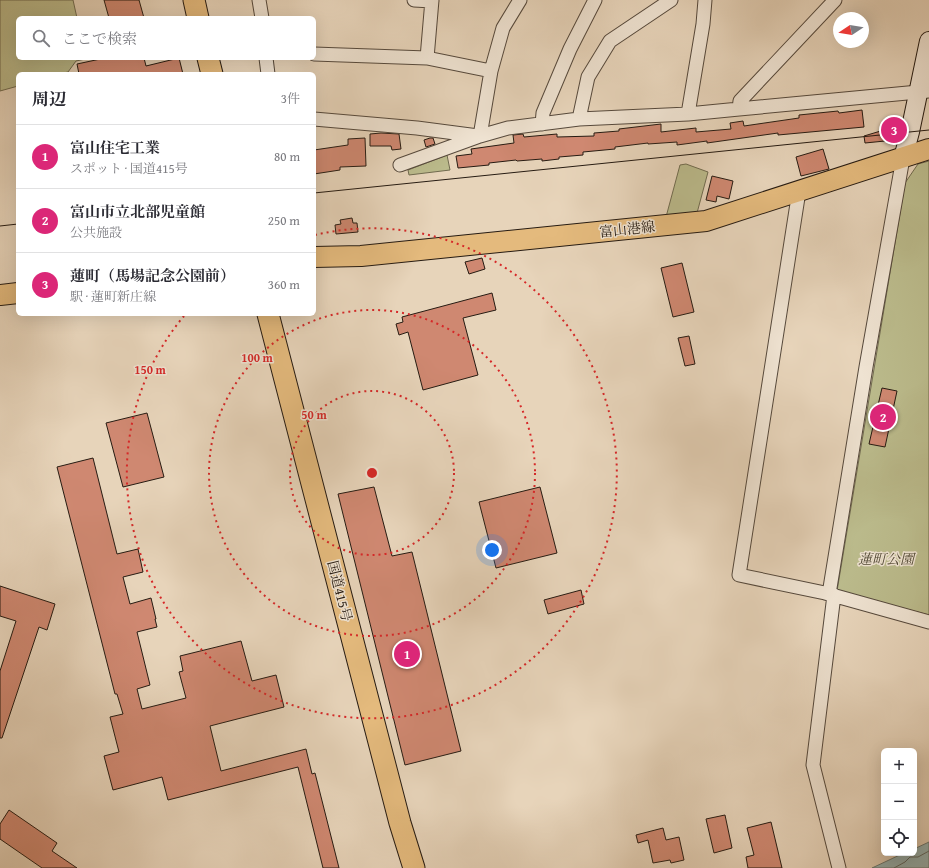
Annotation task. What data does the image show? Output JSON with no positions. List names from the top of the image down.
{
  "streets": {
    "highway": ["国道415号"],
    "main road": ["富山港線"]
  },
  "parks": ["蓮町公園"],
  "north": "left",
  "page": {
    "search": "ここで検索",
    "heading": ["周辺", "3件"],
    "pins": ["3", "2", "1"],
    "list": [
      {
        "mark": "1",
        "name": "富山住宅工業",
        "note": "スポット · 国道415号",
        "value": "80 m"
      },
      {
        "mark": "2",
        "name": "富山市立北部児童館",
        "note": "公共施設",
        "value": "250 m"
      },
      {
        "mark": "3",
        "name": "蓮町（馬場記念公園前）",
        "note": "駅 · 蓮町新庄線",
        "value": "360 m"
      }
    ],
    "map_buttons": ["+", "−"]
  },
  "rings": ["100 m", "150 m", "50 m"]
}
